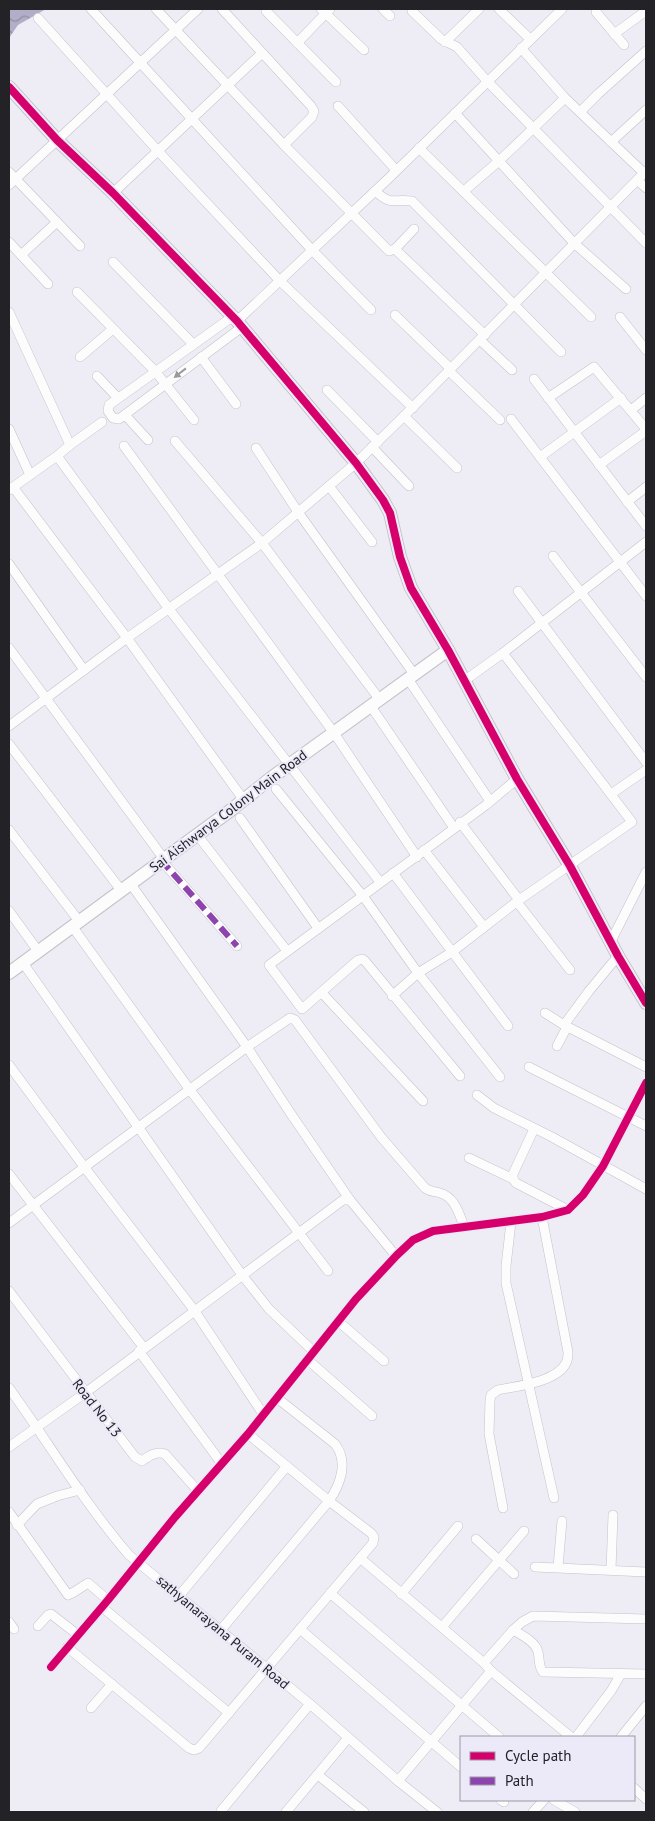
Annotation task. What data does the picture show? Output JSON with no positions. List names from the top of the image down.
{
  "streets": {
    "street": ["Sai Aishwarya Colony Main Road", "Road No 13", "sathyanarayana Puram Road"]
  },
  "legend": ["Cycle path", "Path"]
}
